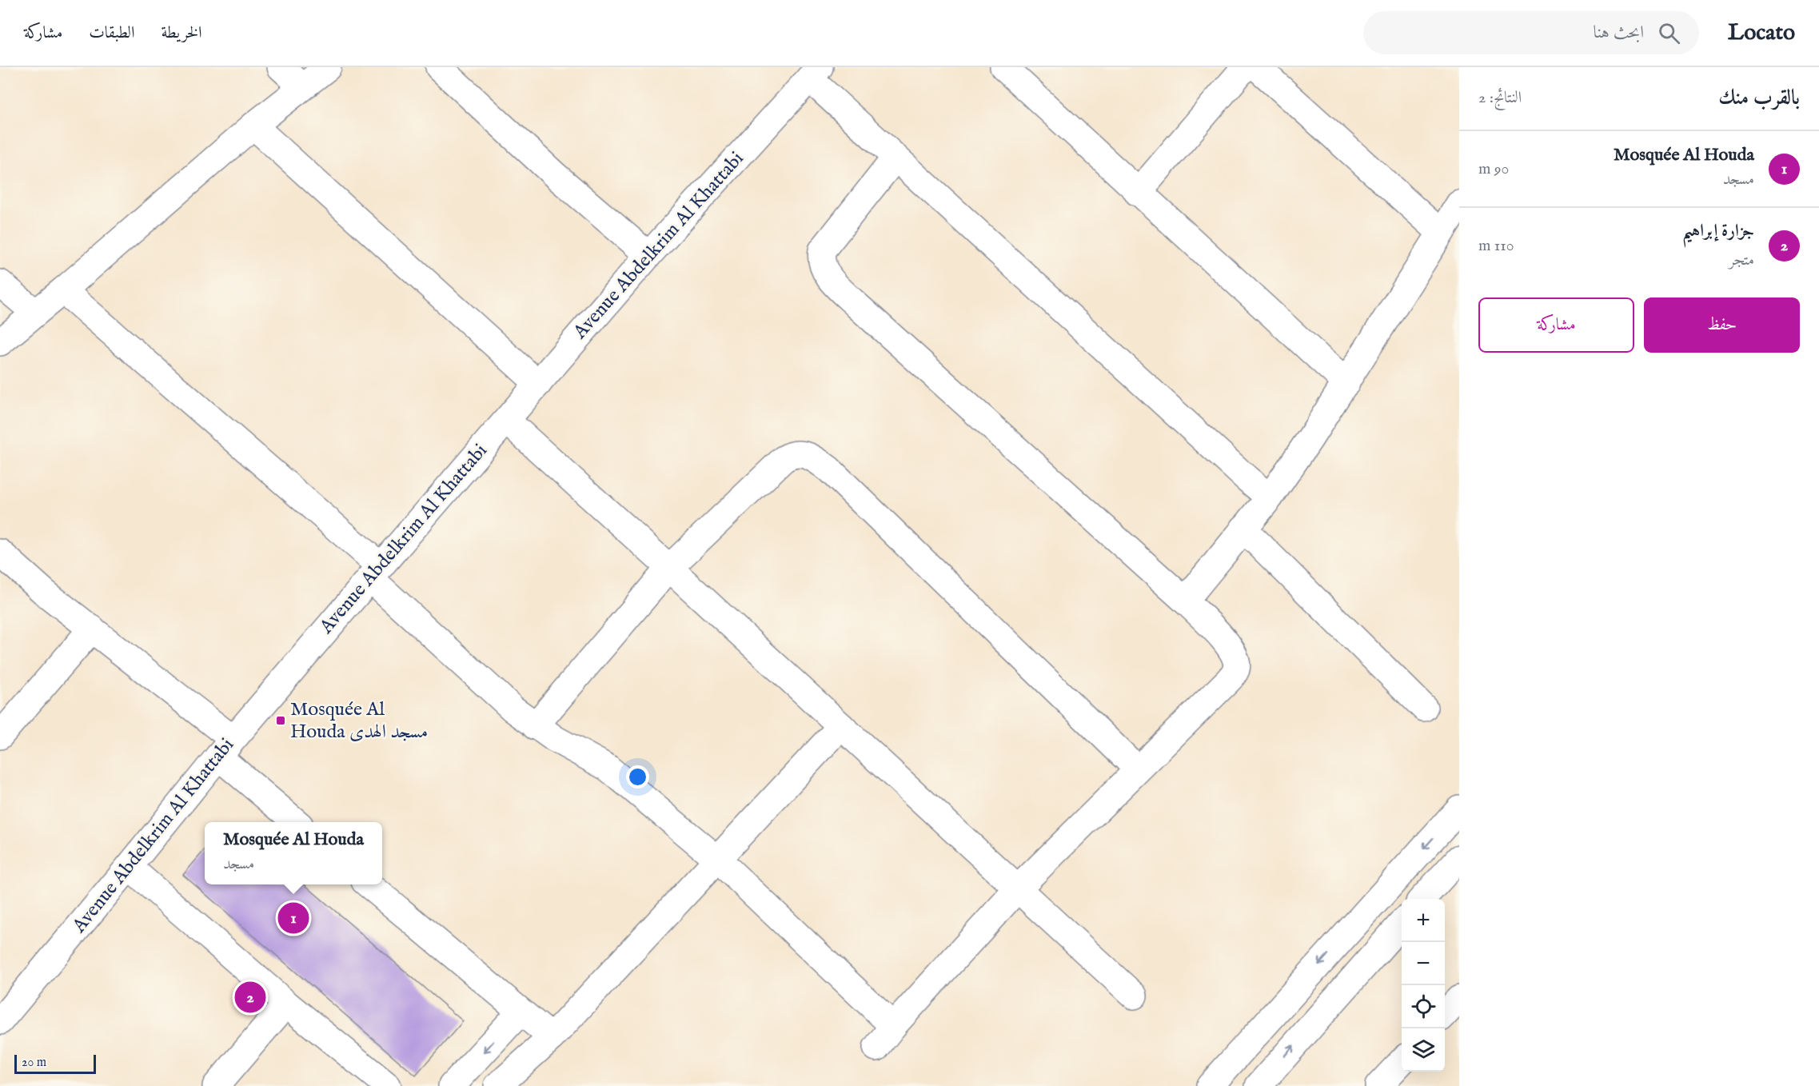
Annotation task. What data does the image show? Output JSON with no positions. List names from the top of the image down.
{
  "streets": {
    "street": ["Avenue Abdelkrim Al Khattabi"]
  },
  "places": {
    "transit": ["Mosquée Al Houda مسجد الهدى"]
  },
  "scale_bar": "20 m",
  "page": {
    "header": "Locato",
    "search": "ابحث هنا",
    "nav": ["الخريطة", "الطبقات", "مشاركة"],
    "heading": ["بالقرب منك", "النتائج: 2"],
    "list": [
      {
        "mark": "1",
        "name": "Mosquée Al Houda",
        "note": "مسجد",
        "value": "90 m"
      },
      {
        "mark": "2",
        "name": "جزارة إبراهيم",
        "note": "متجر",
        "value": "110 m"
      }
    ],
    "buttons": ["حفظ", "مشاركة"],
    "popup": ["Mosquée Al Houda", "مسجد"],
    "map_buttons": ["+", "−"],
    "pins": ["1", "2"],
    "scale": "20 m"
  }
}
